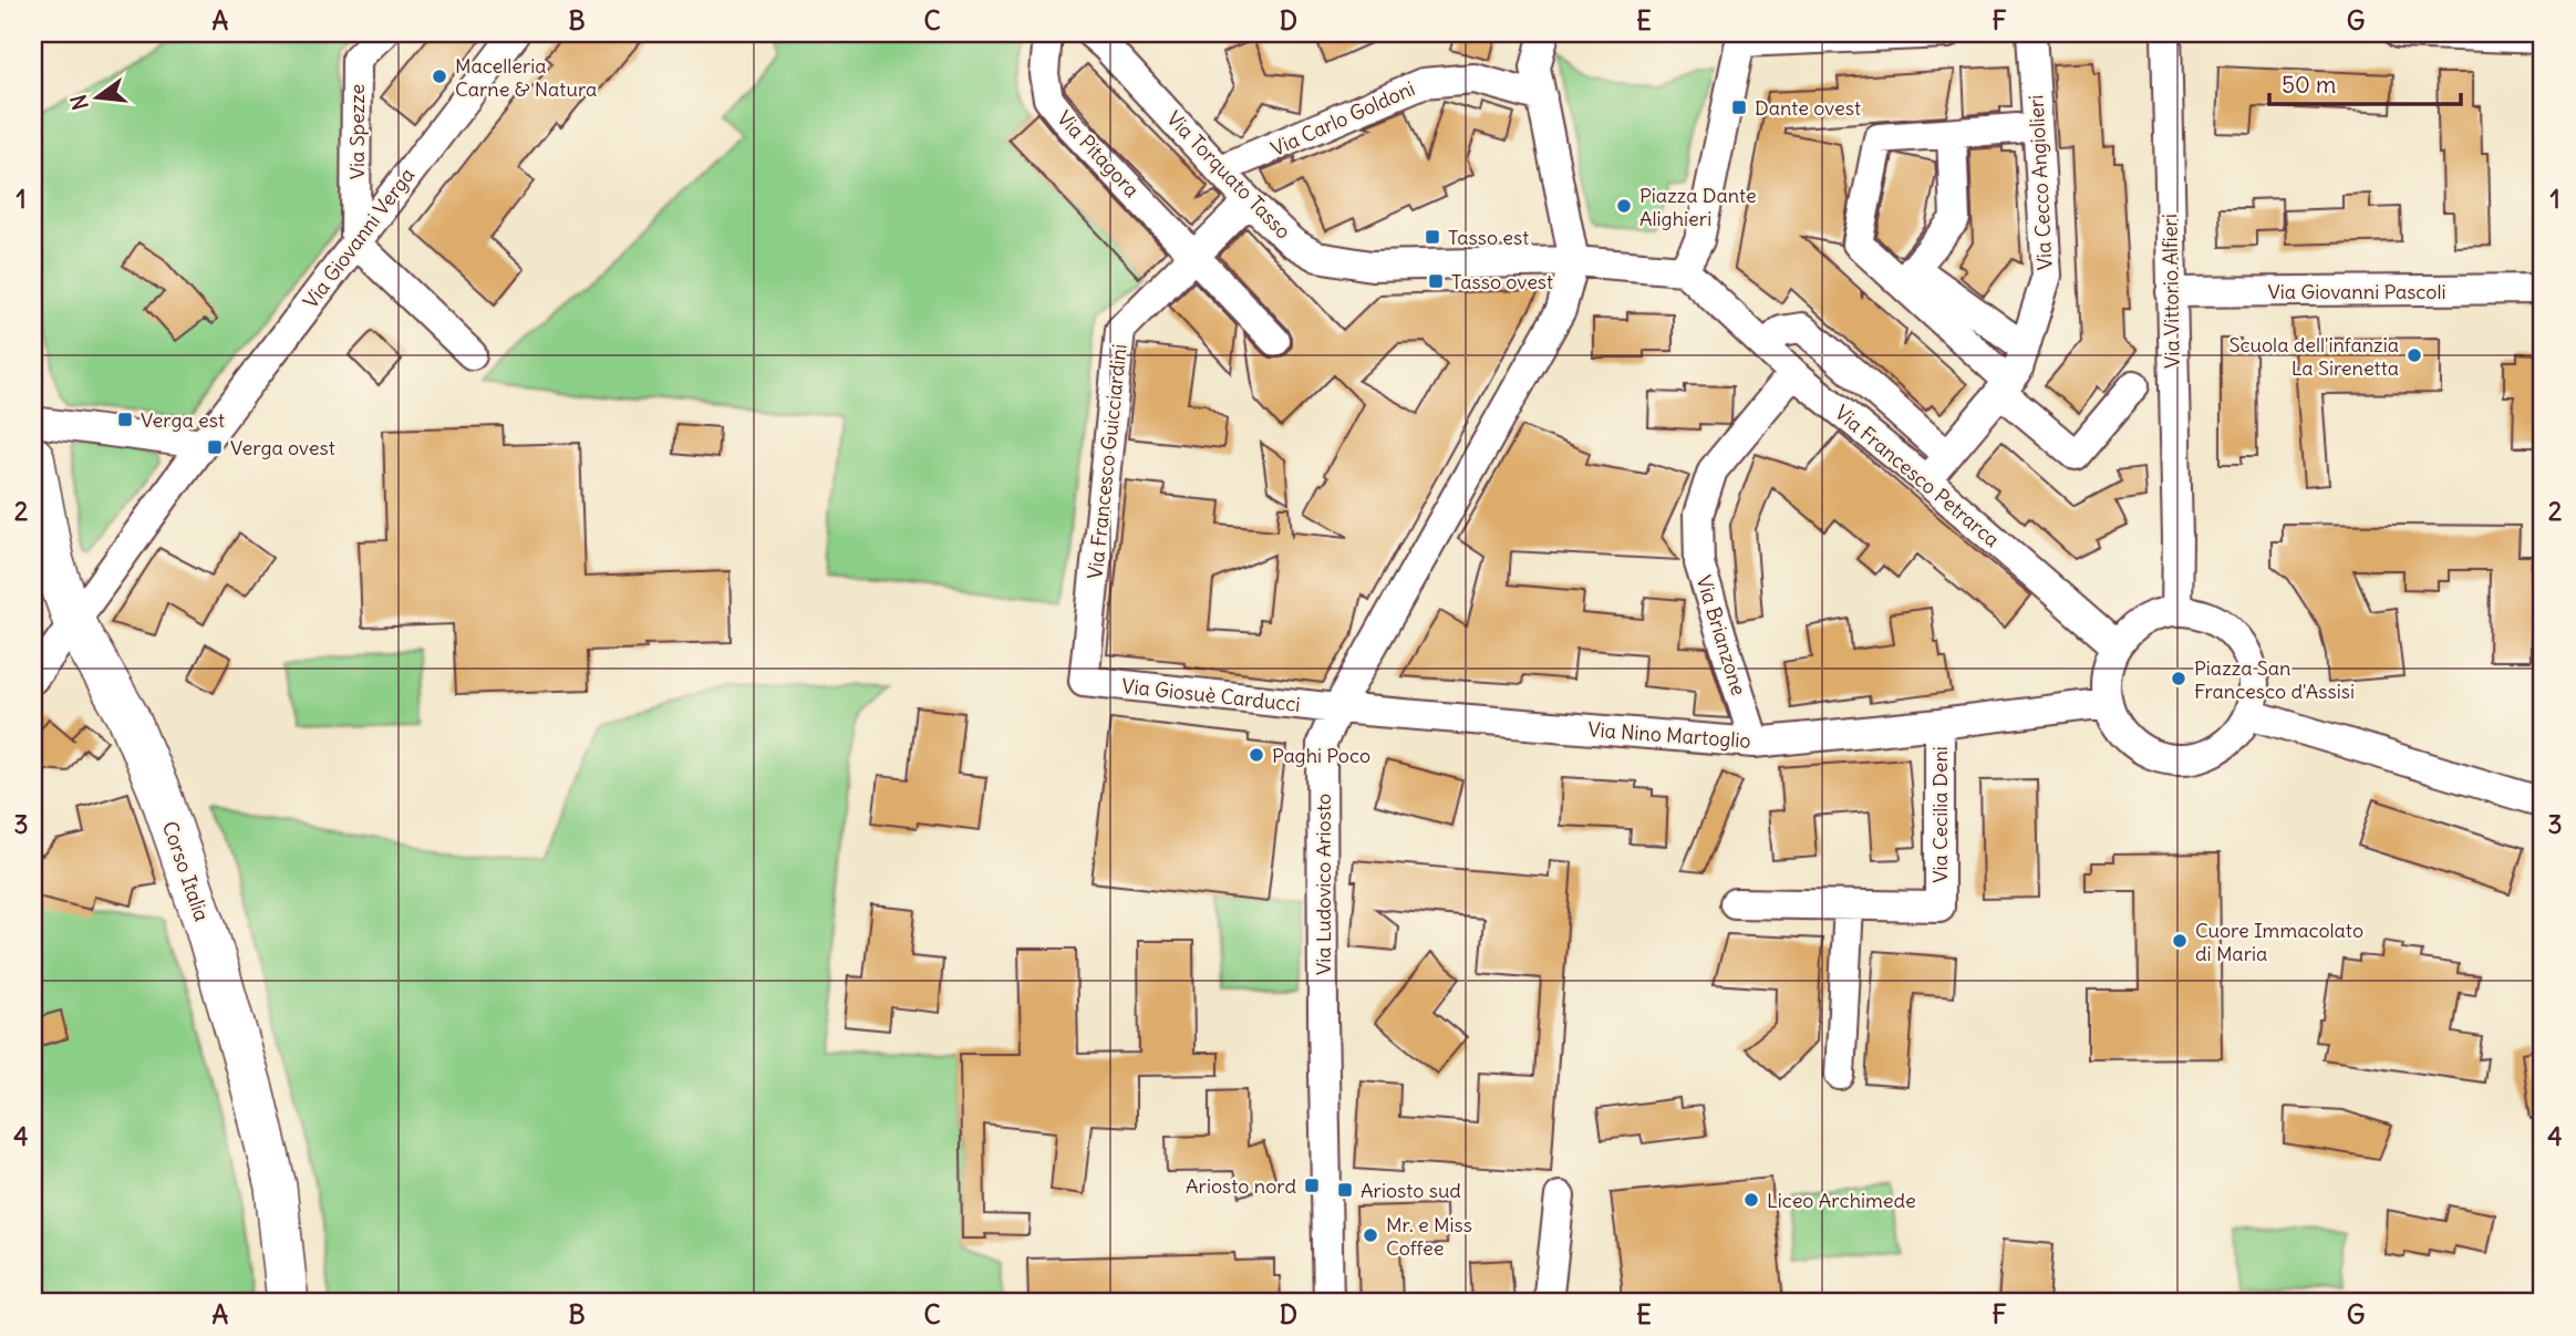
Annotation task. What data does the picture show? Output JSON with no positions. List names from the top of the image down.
{
  "streets": {
    "street": [
      "Via Carlo Goldoni",
      "Via Spezze",
      "Via Pitagora",
      "Via Torquato Tasso",
      "Via Cecco Angiolieri",
      "Via Giovanni Verga",
      "Via Vittorio Alfieri",
      "Via Giovanni Pascoli",
      "Via Francesco Guicciardini",
      "Via Francesco Petrarca",
      "Via Brianzone",
      "Via Giosuè Carducci",
      "Via Nino Martoglio",
      "Via Cecilia Deni",
      "Corso Italia",
      "Via Ludovico Ariosto"
    ]
  },
  "crossings": [
    ["Via Carlo Goldoni", "Via Torquato Tasso"],
    ["Via Spezze", "Via Giovanni Verga"],
    ["Via Pitagora", "Via Francesco Guicciardini"],
    ["Via Torquato Tasso", "Via Francesco Guicciardini"],
    ["Via Torquato Tasso", "Via Francesco Petrarca"],
    ["Via Torquato Tasso", "Via Ludovico Ariosto"],
    ["Via Cecco Angiolieri", "Via Francesco Petrarca"],
    ["Via Giovanni Verga", "Corso Italia"],
    ["Via Vittorio Alfieri", "Via Giovanni Pascoli"],
    ["Via Vittorio Alfieri", "Via Francesco Petrarca"],
    ["Via Vittorio Alfieri", "Via Nino Martoglio"],
    ["Via Francesco Guicciardini", "Via Giosuè Carducci"],
    ["Via Francesco Petrarca", "Via Brianzone"],
    ["Via Francesco Petrarca", "Via Nino Martoglio"],
    ["Via Brianzone", "Via Nino Martoglio"],
    ["Via Giosuè Carducci", "Via Nino Martoglio"],
    ["Via Giosuè Carducci", "Via Ludovico Ariosto"],
    ["Via Nino Martoglio", "Via Cecilia Deni"],
    ["Via Nino Martoglio", "Via Ludovico Ariosto"]
  ],
  "places": {
    "other": [
      "Macelleria Carne & Natura",
      "Piazza Dante Alighieri",
      "Scuola dell'infanzia La Sirenetta",
      "Piazza San Francesco d'Assisi",
      "Paghi Poco",
      "Cuore Immacolato di Maria",
      "Liceo Archimede",
      "Mr. e Miss Coffee"
    ],
    "transit": [
      "Dante ovest",
      "Tasso est",
      "Tasso ovest",
      "Verga est",
      "Verga ovest",
      "Ariosto nord",
      "Ariosto sud"
    ]
  },
  "scale_bar": "50 m",
  "north": "left",
  "grid": {
    "columns": [
      "A",
      "B",
      "C",
      "D",
      "E",
      "F",
      "G"
    ],
    "rows": [
      "1",
      "2",
      "3",
      "4"
    ]
  }
}
